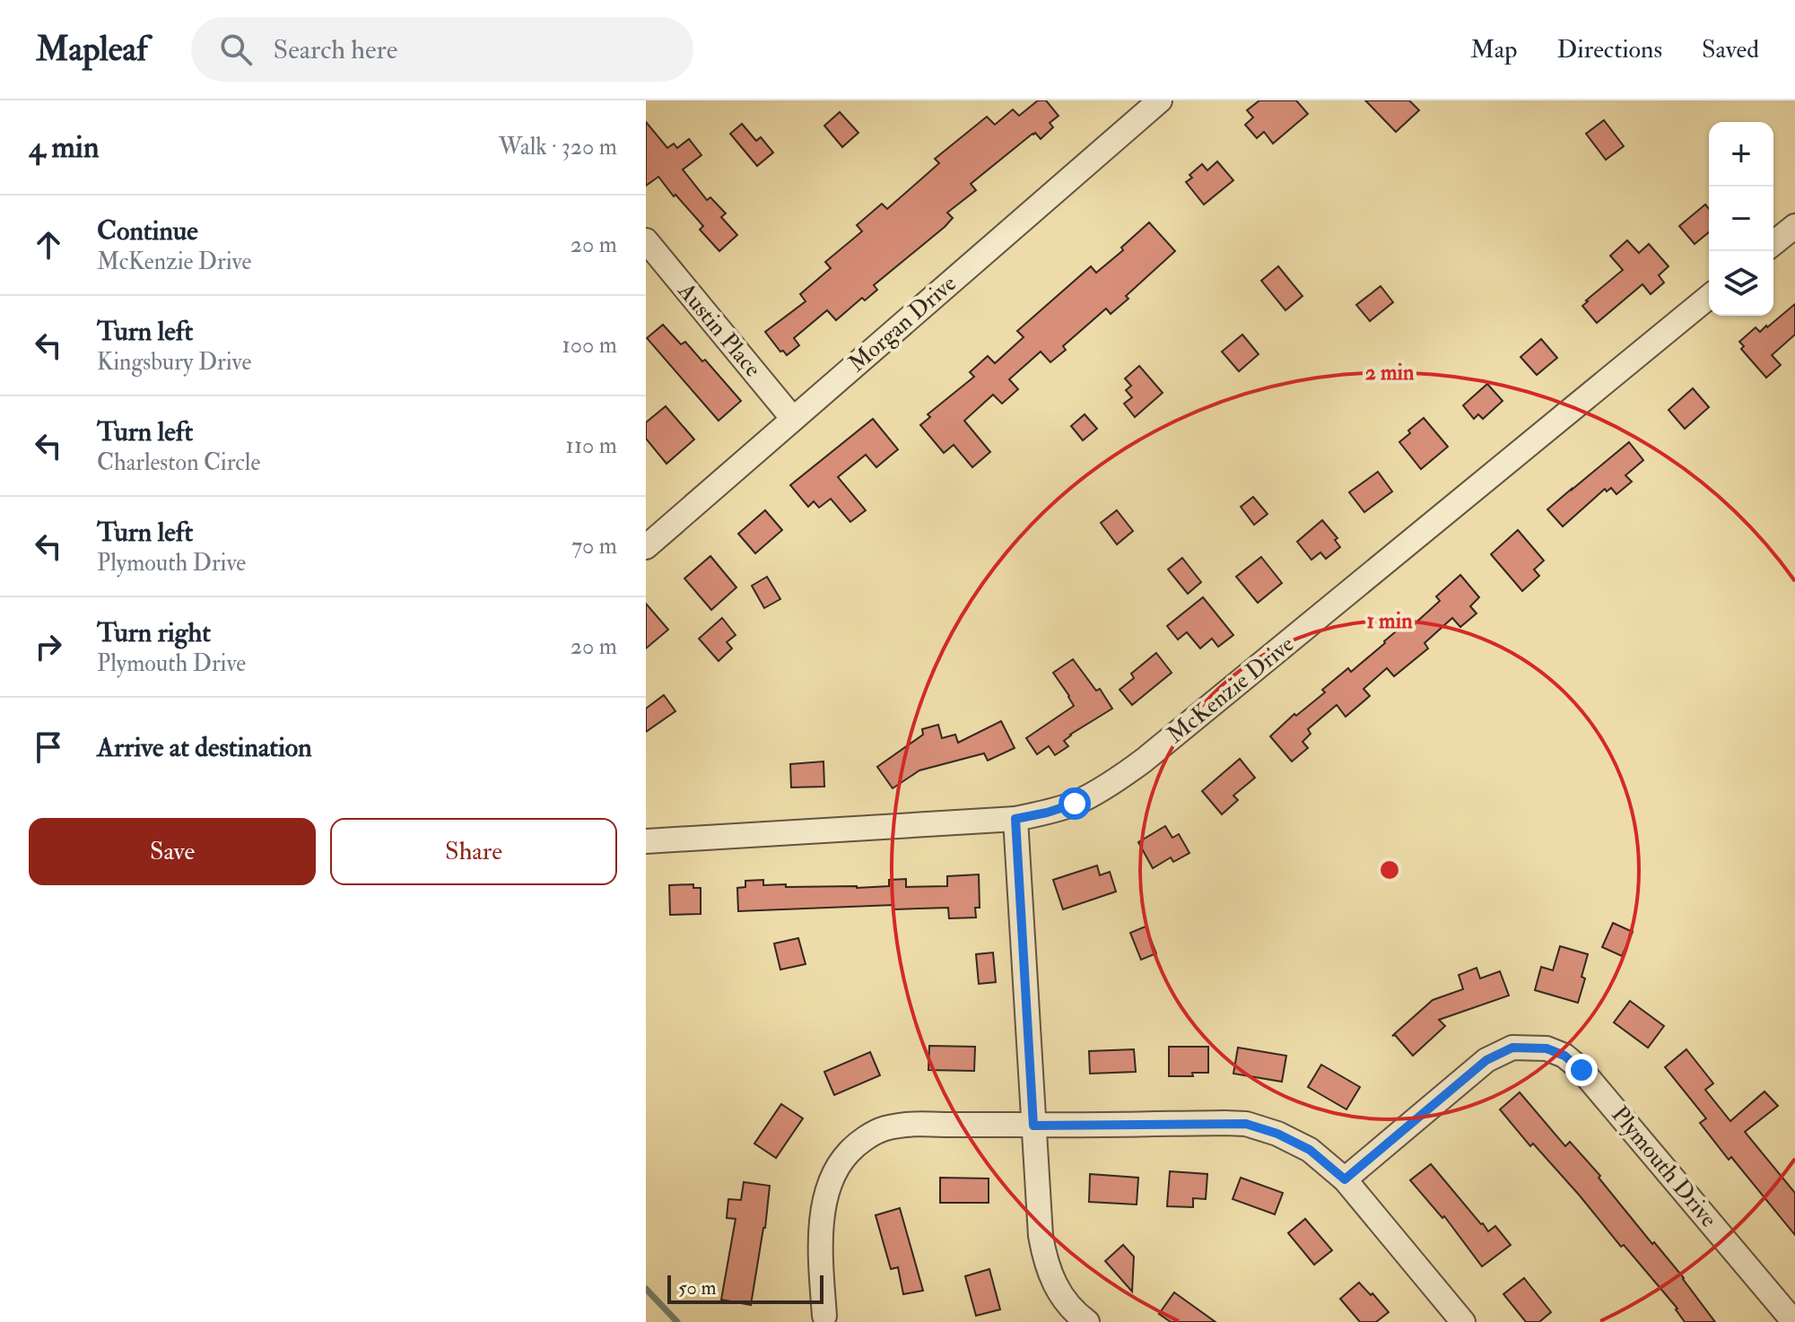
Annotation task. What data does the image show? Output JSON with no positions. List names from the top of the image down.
{
  "streets": {
    "street": [
      "Morgan Drive",
      "Austin Place",
      "McKenzie Drive",
      "Plymouth Drive"
    ]
  },
  "crossings": [
    ["Morgan Drive", "Austin Place"]
  ],
  "scale_bar": "50 m",
  "page": {
    "header": "Mapleaf",
    "search": "Search here",
    "nav": ["Map", "Directions", "Saved"],
    "heading": ["4 min", "Walk · 320 m"],
    "map_buttons": ["+", "−"],
    "list": [
      ["Continue", "McKenzie Drive", "20 m"],
      ["Turn left", "Kingsbury Drive", "100 m"],
      ["Turn left", "Charleston Circle", "110 m"],
      ["Turn left", "Plymouth Drive", "70 m"],
      ["Turn right", "Plymouth Drive", "20 m"],
      "Arrive at destination"
    ],
    "buttons": ["Save", "Share"],
    "scale": "50 m"
  },
  "rings": ["2 min", "1 min"]
}
